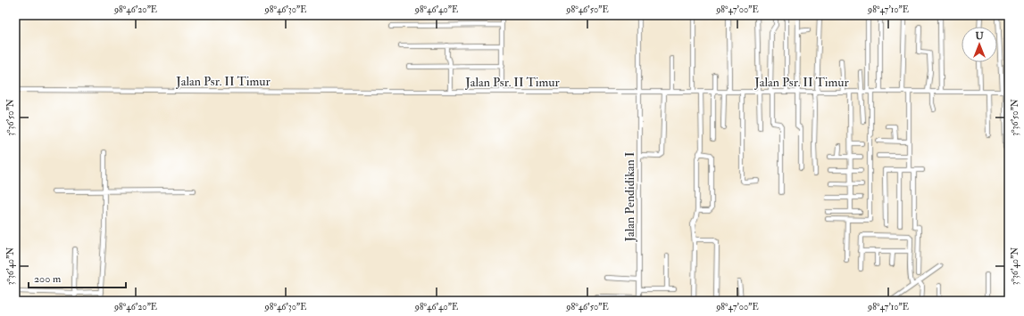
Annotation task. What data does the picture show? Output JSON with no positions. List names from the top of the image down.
{
  "streets": {
    "street": ["Jalan Psr. II Timur", "Jalan Pendidikan I"]
  },
  "crossings": [
    ["Jalan Psr. II Timur", "Jalan Pendidikan I"]
  ],
  "scale_bar": "200 m",
  "north": "top",
  "coordinates": [
    "98°46'20\"E",
    "98°46'30\"E",
    "98°46'40\"E",
    "98°46'50\"E",
    "98°47'00\"E",
    "98°47'10\"E",
    "3°36'50\"N",
    "3°36'40\"N"
  ]
}
